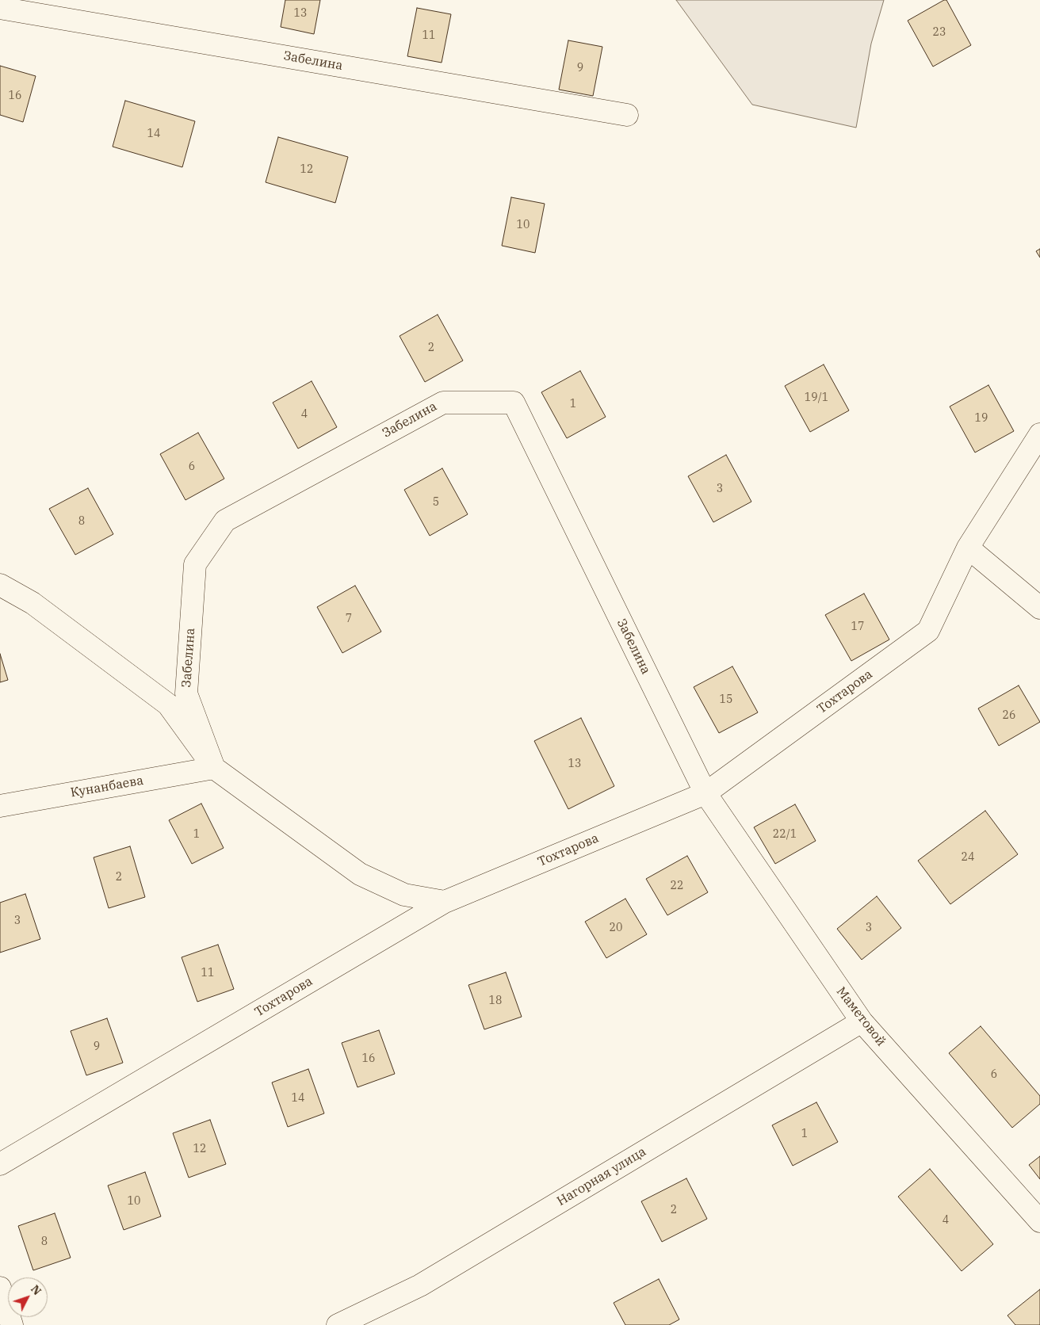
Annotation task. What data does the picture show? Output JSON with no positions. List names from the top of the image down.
{
  "streets": {
    "street": [
      "Забелина",
      "Тохтарова",
      "Кунанбаева",
      "Маметовой",
      "Нагорная улица"
    ]
  },
  "crossings": [
    ["Забелина", "Тохтарова"],
    ["Забелина", "Кунанбаева"],
    ["Забелина", "Маметовой"],
    ["Тохтарова", "Маметовой"],
    ["Маметовой", "Нагорная улица"]
  ],
  "house_numbers": [
    "13",
    "23",
    "11",
    "9",
    "16",
    "14",
    "12",
    "10",
    "2",
    "19/1",
    "1",
    "4",
    "19",
    "6",
    "3",
    "5",
    "8",
    "7",
    "17",
    "15",
    "26",
    "13",
    "1",
    "22/1",
    "24",
    "2",
    "22",
    "3",
    "20",
    "3",
    "11",
    "18",
    "9",
    "16",
    "6",
    "14",
    "1",
    "12",
    "10",
    "2",
    "4",
    "8"
  ],
  "north": "top right"
}
